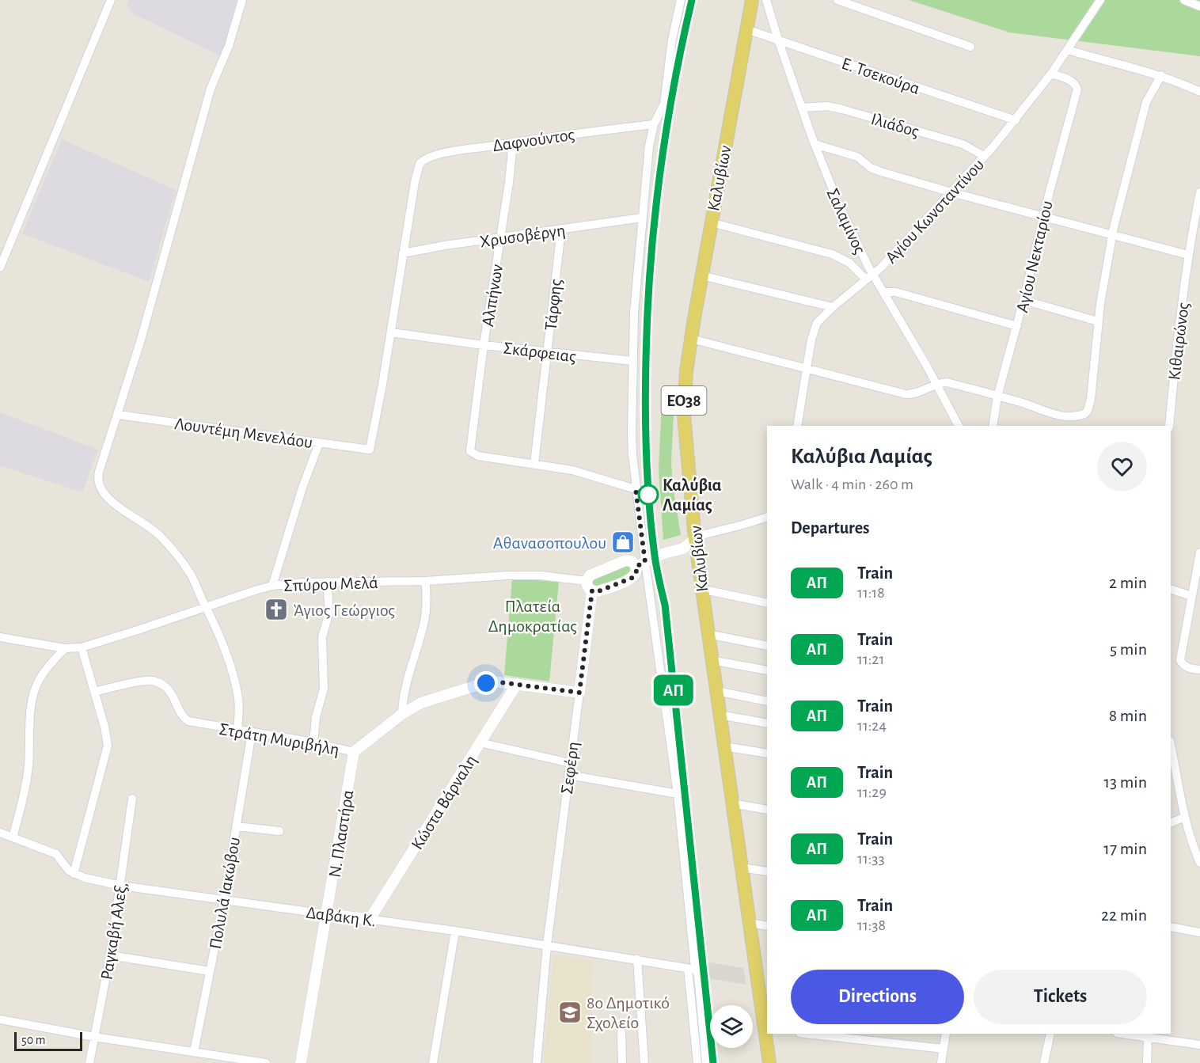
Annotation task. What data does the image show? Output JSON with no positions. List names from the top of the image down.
{
  "streets": {
    "main road": ["Καλυβίων", "ΕΟ38"],
    "street": [
      "Ε. Τσεκούρα",
      "Ιλιάδος",
      "Δαφνούντος",
      "Αγίου Κωνσταντίνου",
      "Σαλαμίνος",
      "Χρυσοβέργη",
      "Αγίου Νεκταρίου",
      "Αλπήνων",
      "Τάρφης",
      "Κιθαιρώνος",
      "Σκάρφειας",
      "Λουντέμη Μενελάου",
      "Σπύρου Μελά",
      "Στράτη Μυριβήλη",
      "Σεφέρη",
      "Κώστα Βάρναλη",
      "Ν. Πλαστήρα",
      "Πολυλά Ιακώβου",
      "Δαβάκη Κ.",
      "Ραγκαβή Αλεξ,"
    ]
  },
  "crossings": [
    ["Ε. Τσεκούρα", "Καλυβίων"],
    ["Ε. Τσεκούρα", "Αγίου Κωνσταντίνου"],
    ["Ε. Τσεκούρα", "Σαλαμίνος"],
    ["Ιλιάδος", "Αγίου Κωνσταντίνου"],
    ["Ιλιάδος", "Σαλαμίνος"],
    ["Δαφνούντος", "Χρυσοβέργη"],
    ["Δαφνούντος", "Αλπήνων"],
    ["Αγίου Κωνσταντίνου", "Σαλαμίνος"],
    ["Αγίου Κωνσταντίνου", "Αγίου Νεκταρίου"],
    ["Χρυσοβέργη", "Αλπήνων"],
    ["Χρυσοβέργη", "Τάρφης"],
    ["Αλπήνων", "Τάρφης"],
    ["Αλπήνων", "Σκάρφειας"],
    ["Τάρφης", "Σκάρφειας"],
    ["Σκάρφειας", "Λουντέμη Μενελάου"],
    ["Στράτη Μυριβήλη", "Σεφέρη"],
    ["Στράτη Μυριβήλη", "Κώστα Βάρναλη"],
    ["Στράτη Μυριβήλη", "Ν. Πλαστήρα"],
    ["Στράτη Μυριβήλη", "Πολυλά Ιακώβου"],
    ["Σεφέρη", "Δαβάκη Κ."],
    ["Κώστα Βάρναλη", "Δαβάκη Κ."],
    ["Ν. Πλαστήρα", "Δαβάκη Κ."],
    ["Πολυλά Ιακώβου", "Δαβάκη Κ."],
    ["Δαβάκη Κ.", "Ραγκαβή Αλεξ,"]
  ],
  "parks": ["Πλατεία Δημοκρατίας"],
  "places": {
    "other": ["Καλύβια Λαμίας"],
    "shop": ["Αθανασοπουλου"],
    "church": ["Ὰγιος Γεώργιος"],
    "school or university": ["8ο Δημοτικό Σχολείο"]
  },
  "scale_bar": "50 m",
  "page": {
    "on_map": "ΑΠ",
    "heading": [
      ["Καλύβια Λαμίας", "Walk · 4 min · 260 m"],
      "Departures"
    ],
    "list": [
      {
        "mark": "ΑΠ",
        "name": "Train",
        "note": "11:18",
        "value": "2 min"
      },
      {
        "mark": "ΑΠ",
        "name": "Train",
        "note": "11:21",
        "value": "5 min"
      },
      {
        "mark": "ΑΠ",
        "name": "Train",
        "note": "11:24",
        "value": "8 min"
      },
      {
        "mark": "ΑΠ",
        "name": "Train",
        "note": "11:29",
        "value": "13 min"
      },
      {
        "mark": "ΑΠ",
        "name": "Train",
        "note": "11:33",
        "value": "17 min"
      },
      {
        "mark": "ΑΠ",
        "name": "Train",
        "note": "11:38",
        "value": "22 min"
      }
    ],
    "buttons": ["Directions", "Tickets"],
    "scale": "50 m"
  }
}
